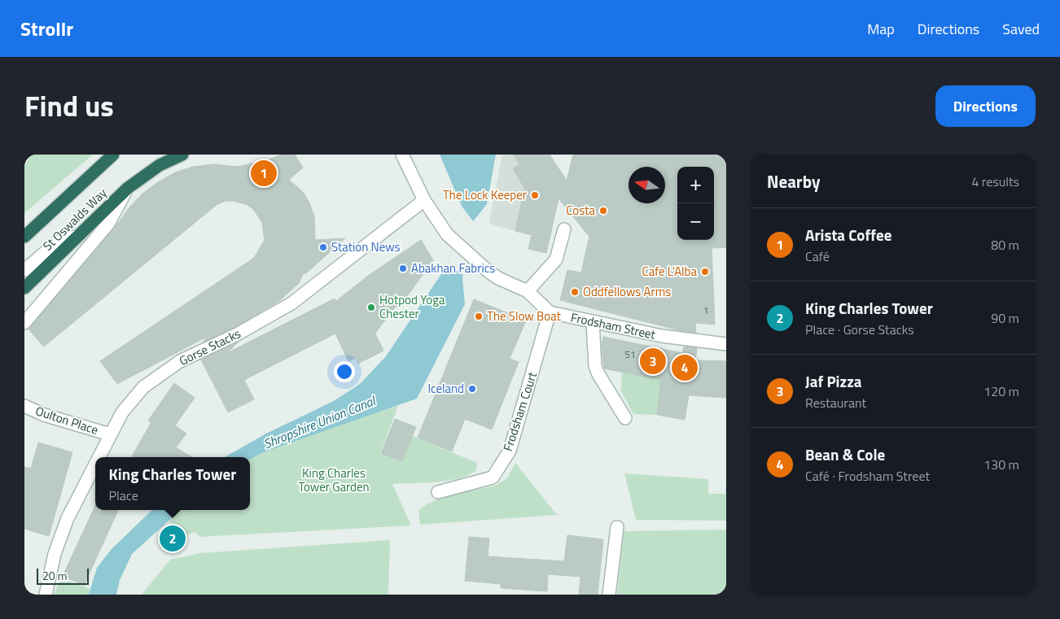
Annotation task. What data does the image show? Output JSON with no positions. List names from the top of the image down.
{
  "streets": {
    "highway": ["St Oswalds Way"],
    "street": [
      "Frodsham Street",
      "Gorse Stacks",
      "Frodsham Court",
      "Oulton Place"
    ]
  },
  "crossings": [
    ["Frodsham Street", "Gorse Stacks"],
    ["Frodsham Street", "Frodsham Court"],
    ["Gorse Stacks", "Oulton Place"]
  ],
  "water": ["Shropshire Union Canal"],
  "parks": ["King Charles Tower Garden"],
  "places": [
    "The Lock Keeper",
    "Costa",
    "Station News",
    "Abakhan Fabrics",
    "Cafe L'Alba",
    "Oddfellows Arms",
    "Hotpod Yoga Chester",
    "The Slow Boat",
    "Iceland"
  ],
  "house_numbers": ["1", "51"],
  "scale_bar": "20 m",
  "north": "left",
  "page": {
    "header": "Strollr",
    "nav": ["Map", "Directions", "Saved"],
    "title": "Find us",
    "buttons": "Directions",
    "heading": ["Nearby", "4 results"],
    "pins": [
      "1",
      "3",
      "4",
      "2"
    ],
    "map_buttons": ["+", "−"],
    "list": [
      {
        "mark": "1",
        "name": "Arista Coffee",
        "note": "Café",
        "value": "80 m"
      },
      {
        "mark": "2",
        "name": "King Charles Tower",
        "note": "Place · Gorse Stacks",
        "value": "90 m"
      },
      {
        "mark": "3",
        "name": "Jaf Pizza",
        "note": "Restaurant",
        "value": "120 m"
      },
      {
        "mark": "4",
        "name": "Bean & Cole",
        "note": "Café · Frodsham Street",
        "value": "130 m"
      }
    ],
    "popup": ["King Charles Tower", "Place"],
    "scale": "20 m"
  }
}
